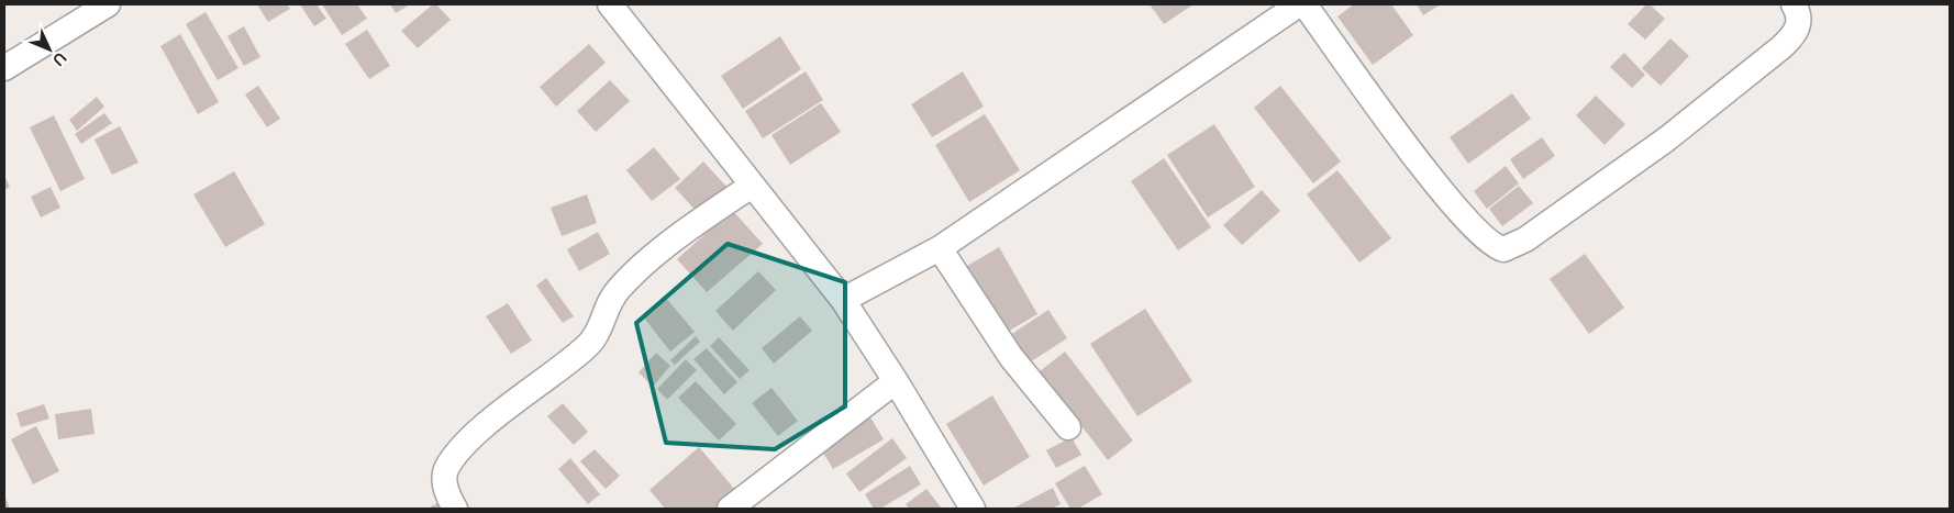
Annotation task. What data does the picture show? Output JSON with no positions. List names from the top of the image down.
{
  "north": "bottom right"
}
